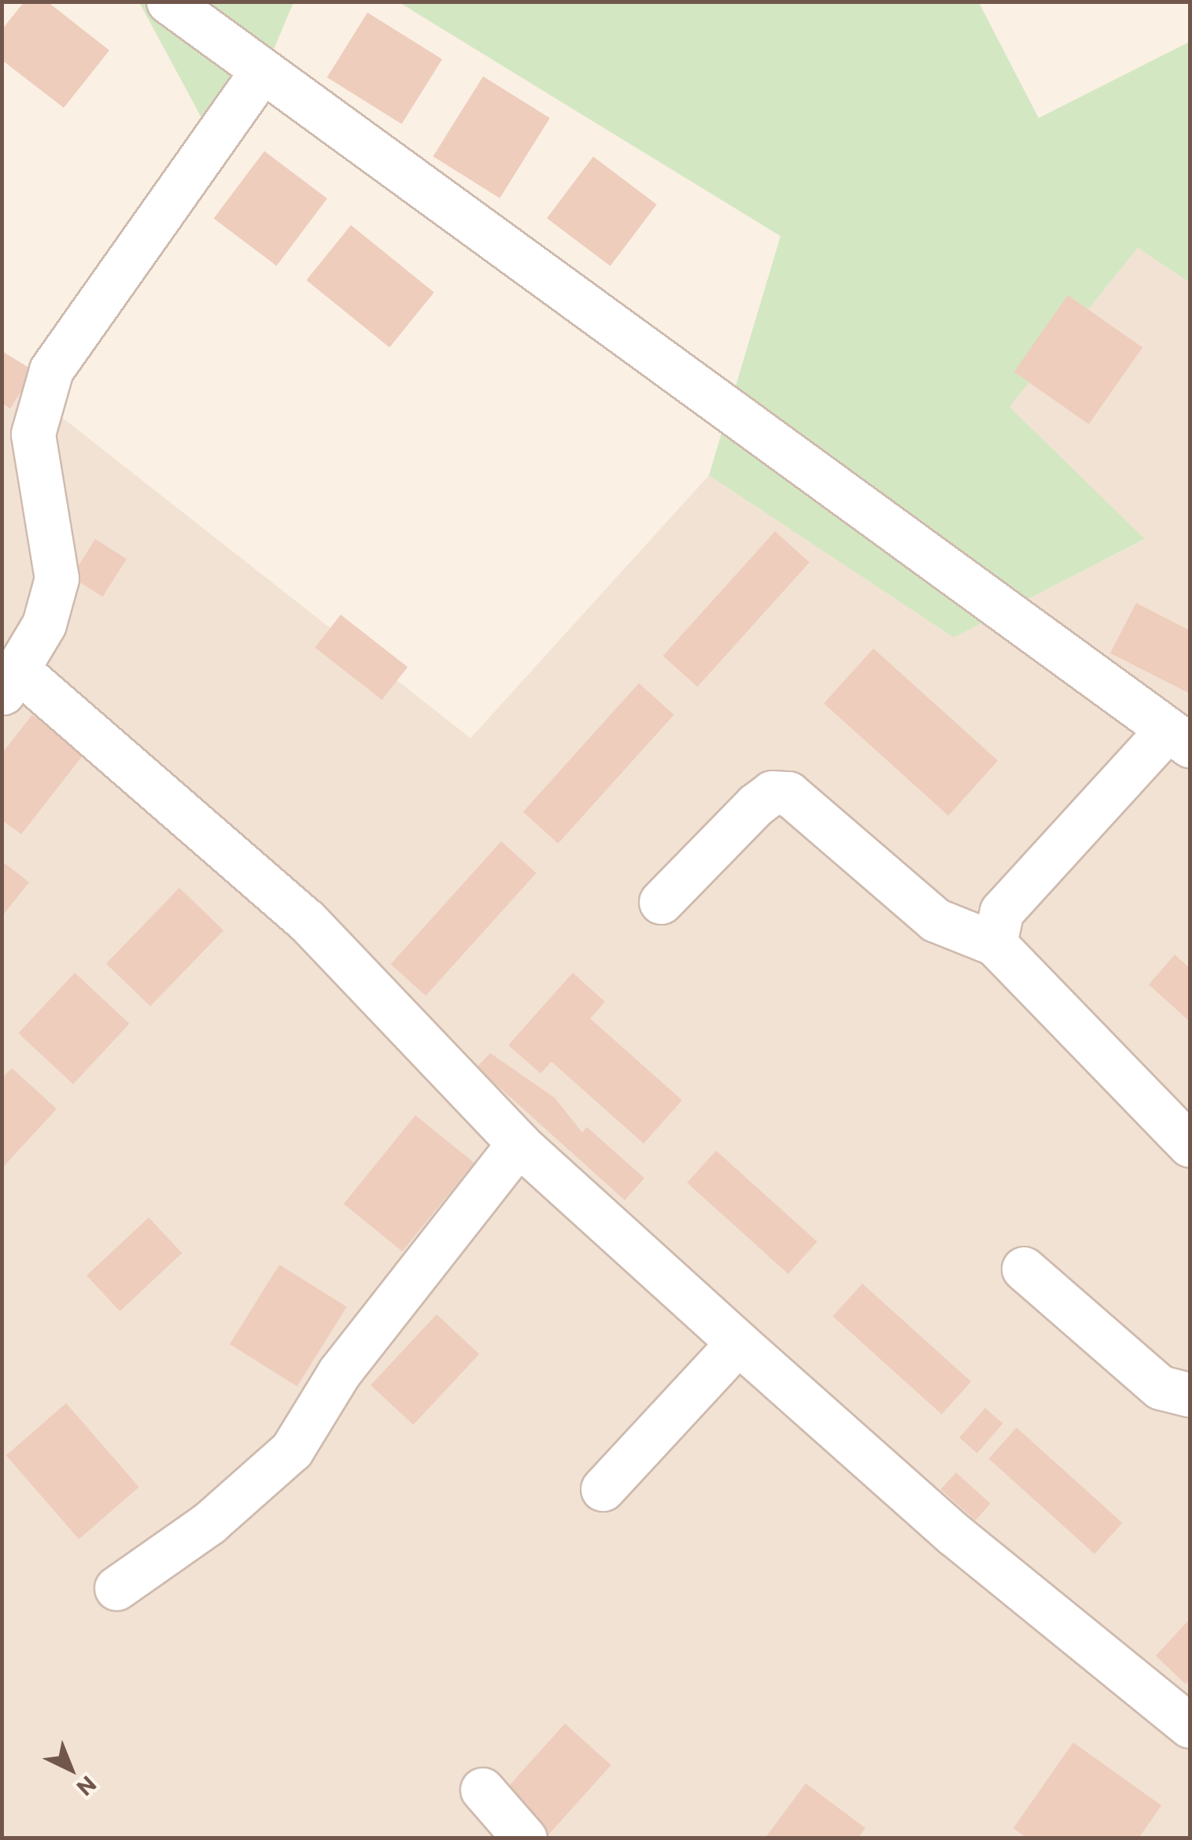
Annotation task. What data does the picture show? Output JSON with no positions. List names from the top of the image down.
{
  "north": "bottom right"
}
